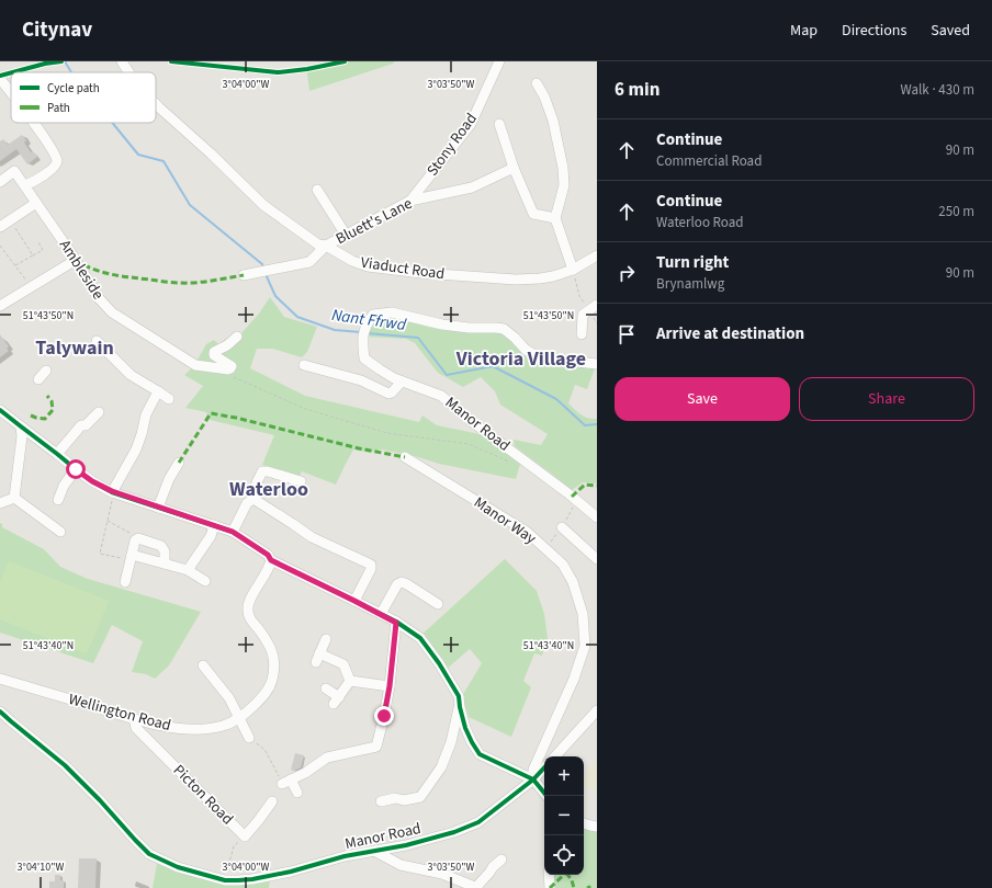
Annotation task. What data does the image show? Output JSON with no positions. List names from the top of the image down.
{
  "streets": {
    "street": [
      "Stony Road",
      "Bluett's Lane",
      "Viaduct Road",
      "Ambleside",
      "Manor Road",
      "Manor Way",
      "Wellington Road",
      "Picton Road"
    ]
  },
  "crossings": [
    ["Stony Road", "Bluett's Lane"],
    ["Bluett's Lane", "Viaduct Road"],
    ["Manor Road", "Manor Way"],
    ["Wellington Road", "Picton Road"]
  ],
  "districts": ["Talywain", "Victoria Village", "Waterloo"],
  "water": ["Nant Ffrwd"],
  "legend": ["Cycle path", "Path"],
  "page": {
    "header": "Citynav",
    "nav": ["Map", "Directions", "Saved"],
    "heading": ["6 min", "Walk · 430 m"],
    "list": [
      ["Continue", "Commercial Road", "90 m"],
      ["Continue", "Waterloo Road", "250 m"],
      ["Turn right", "Brynamlwg", "90 m"],
      "Arrive at destination"
    ],
    "buttons": ["Save", "Share"],
    "map_buttons": ["+", "−"]
  },
  "coordinates": [
    "3°04'00\"W",
    "3°03'50\"W",
    "51°43'50\"N",
    "51°43'40\"N",
    "3°04'10\"W"
  ]
}
